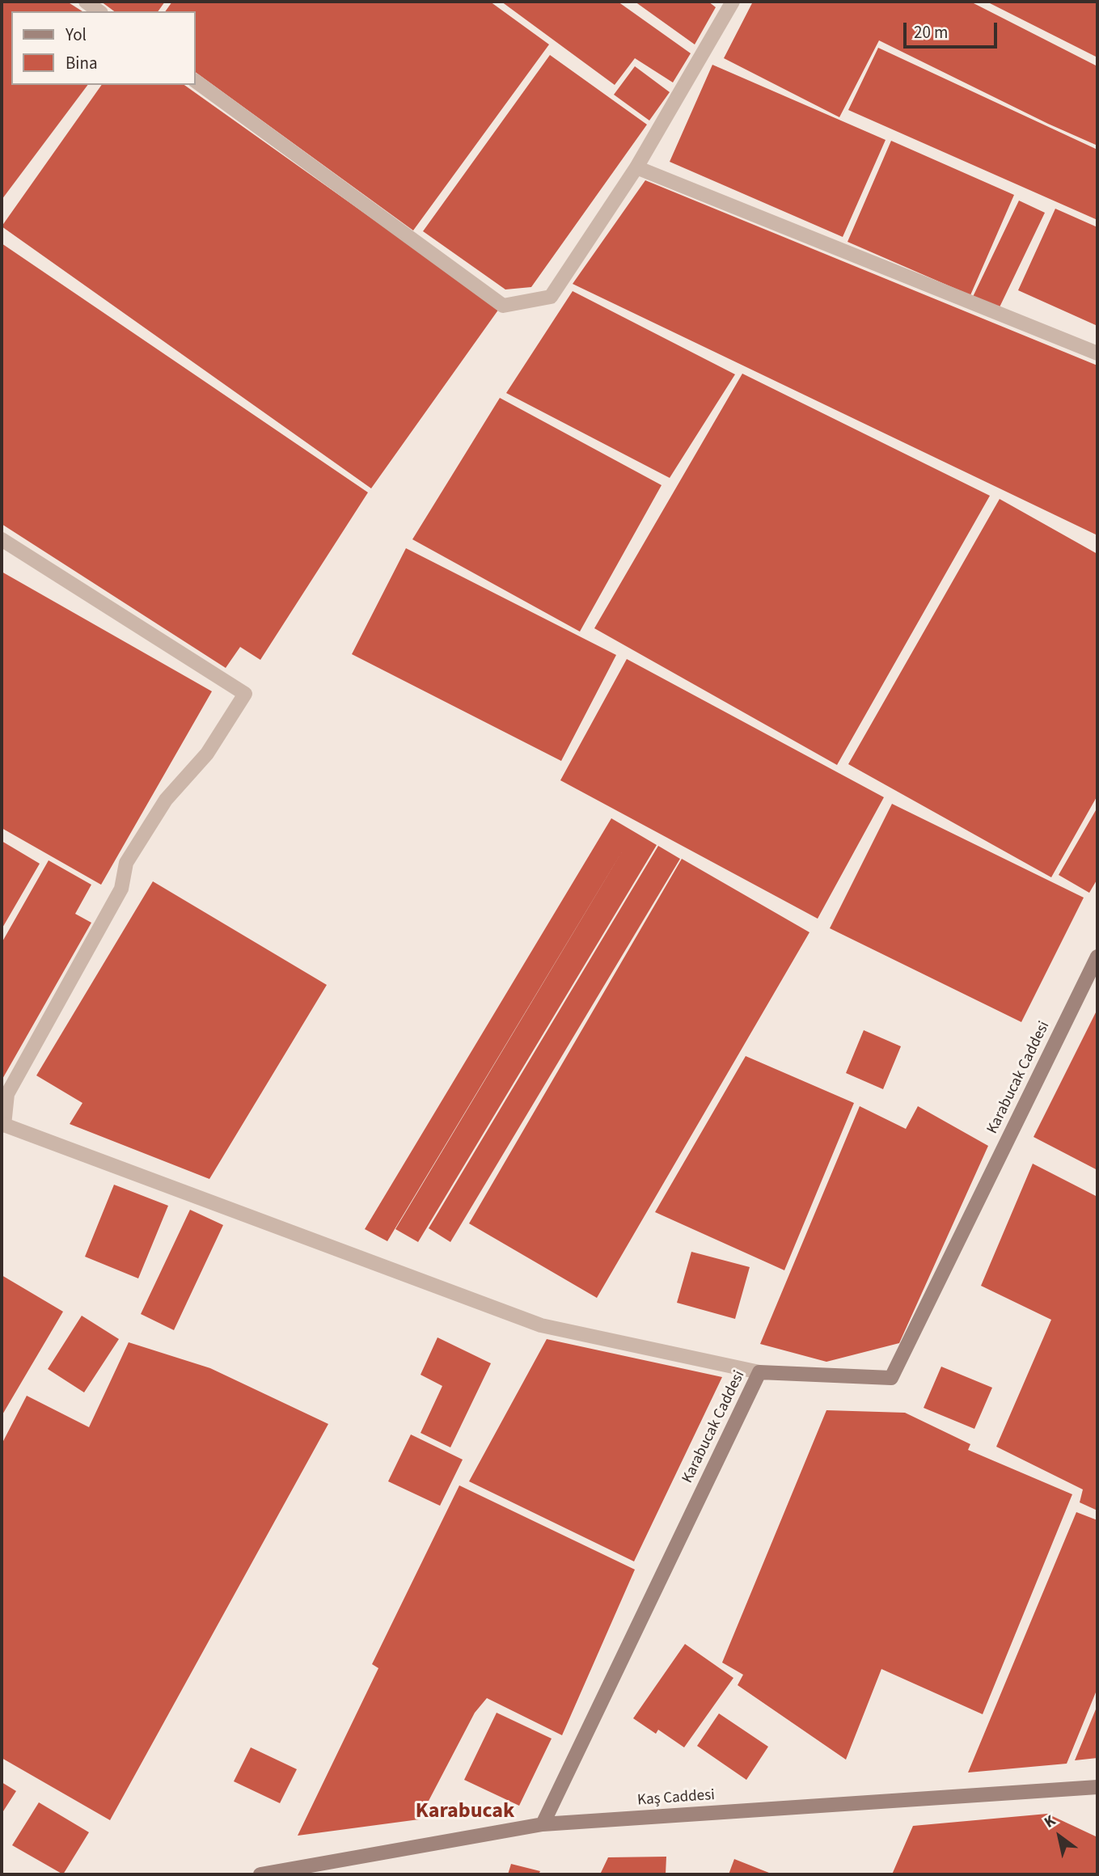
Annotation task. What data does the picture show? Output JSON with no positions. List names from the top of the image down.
{
  "streets": {
    "street": ["Karabucak Caddesi", "Kaş Caddesi"]
  },
  "crossings": [
    ["Karabucak Caddesi", "Kaş Caddesi"]
  ],
  "districts": ["Karabucak"],
  "legend": ["Yol", "Bina"],
  "scale_bar": "20 m",
  "north": "top left"
}
